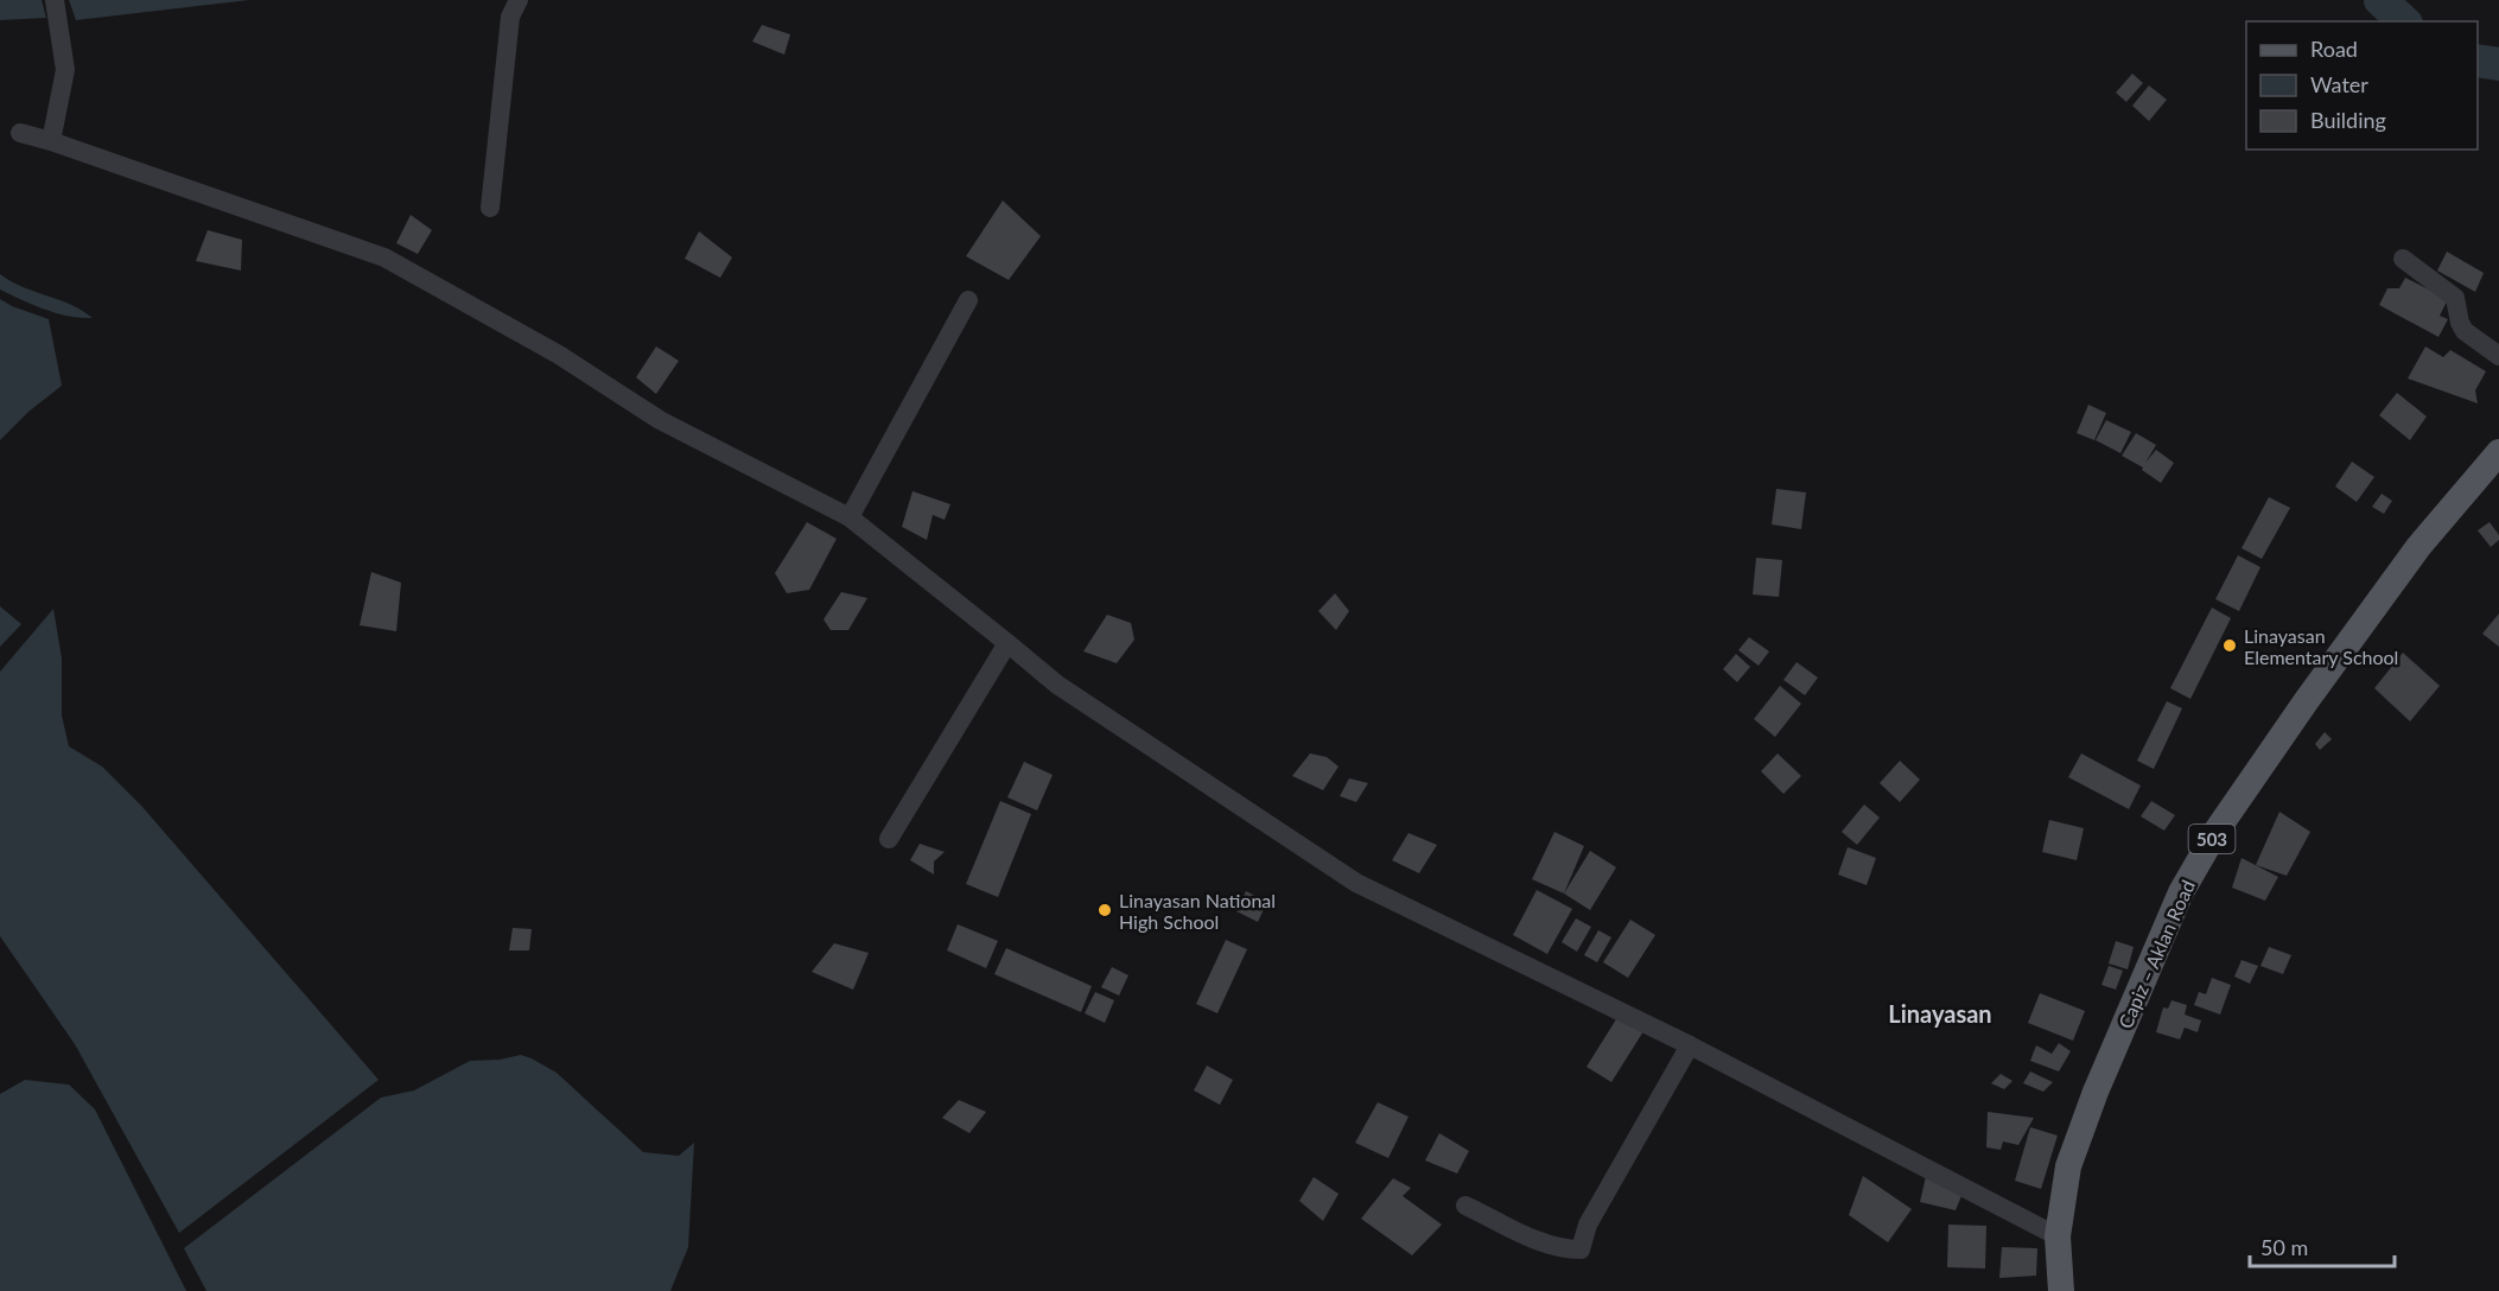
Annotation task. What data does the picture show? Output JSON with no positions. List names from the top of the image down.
{
  "streets": {
    "main road": ["503", "Capiz – Aklan Road"]
  },
  "districts": ["Linayasan"],
  "places": ["Linayasan Elementary School", "Linayasan National High School"],
  "legend": ["Road", "Water", "Building"],
  "scale_bar": "50 m"
}
